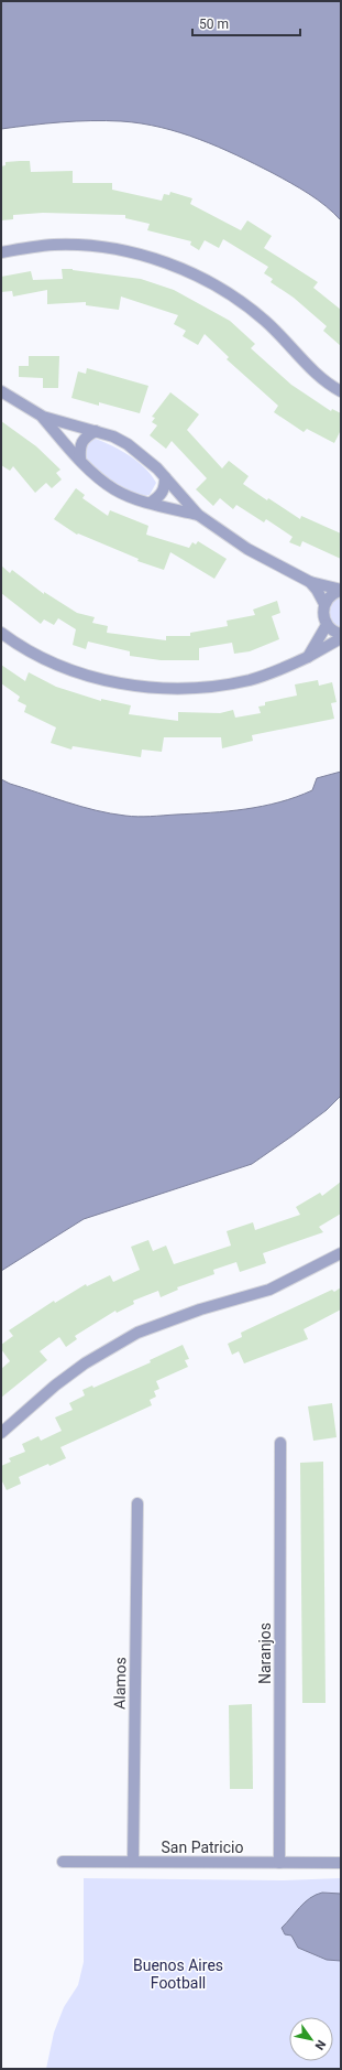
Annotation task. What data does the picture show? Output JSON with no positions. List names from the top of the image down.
{
  "streets": {
    "street": ["Naranjos", "Alamos", "San Patricio"]
  },
  "crossings": [
    ["Naranjos", "San Patricio"],
    ["Alamos", "San Patricio"]
  ],
  "parks": ["Buenos Aires Football"],
  "scale_bar": "50 m",
  "north": "bottom right"
}
